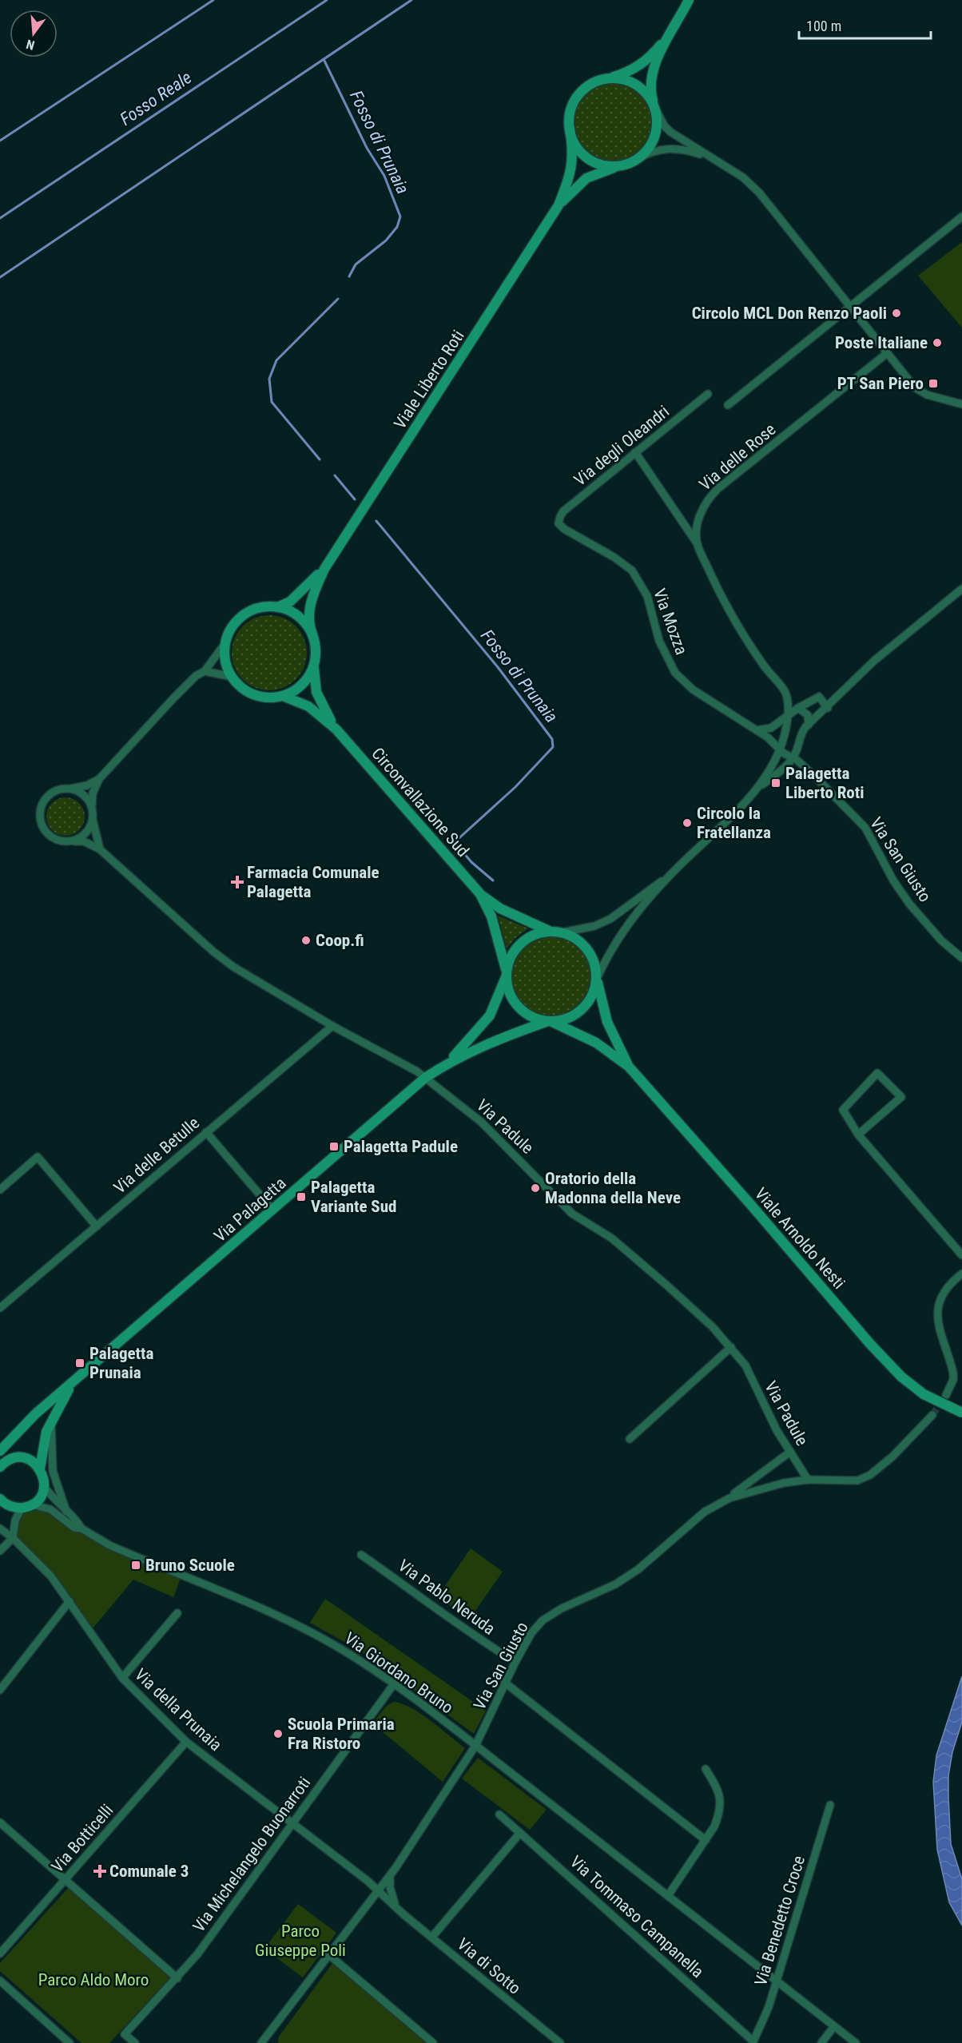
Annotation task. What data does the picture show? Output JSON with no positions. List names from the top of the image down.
{
  "streets": {
    "street": [
      "Viale Liberto Roti",
      "Via degli Oleandri",
      "Via delle Rose",
      "Via Mozza",
      "Circonvallazione Sud",
      "Via San Giusto",
      "Via Padule",
      "Via delle Betulle",
      "Via Palagetta",
      "Viale Arnoldo Nesti",
      "Via Pablo Neruda",
      "Via Giordano Bruno",
      "Via della Prunaia",
      "Via Botticelli",
      "Via Michelangelo Buonarroti",
      "Via Tommaso Campanella",
      "Via Benedetto Croce",
      "Via di Sotto"
    ]
  },
  "crossings": [
    ["Viale Liberto Roti", "Circonvallazione Sud"],
    ["Via degli Oleandri", "Via Mozza"],
    ["Via Mozza", "Via San Giusto"],
    ["Via Mozza", "Via Palagetta"],
    ["Circonvallazione Sud", "Via Palagetta"],
    ["Circonvallazione Sud", "Viale Arnoldo Nesti"],
    ["Via San Giusto", "Via Padule"],
    ["Via San Giusto", "Via Palagetta"],
    ["Via San Giusto", "Via Pablo Neruda"],
    ["Via San Giusto", "Via Giordano Bruno"],
    ["Via San Giusto", "Via della Prunaia"],
    ["Via San Giusto", "Via di Sotto"],
    ["Via Padule", "Via delle Betulle"],
    ["Via Padule", "Via Palagetta"],
    ["Via Palagetta", "Viale Arnoldo Nesti"],
    ["Via Palagetta", "Via Giordano Bruno"],
    ["Via Giordano Bruno", "Via Michelangelo Buonarroti"],
    ["Via Giordano Bruno", "Via Benedetto Croce"],
    ["Via della Prunaia", "Via Botticelli"],
    ["Via della Prunaia", "Via Michelangelo Buonarroti"],
    ["Via della Prunaia", "Via di Sotto"],
    ["Via Tommaso Campanella", "Via Benedetto Croce"]
  ],
  "water": ["Fosso Reale", "Fosso di Prunaia"],
  "parks": ["Parco Giuseppe Poli", "Parco Aldo Moro"],
  "places": {
    "other": [
      "Circolo MCL Don Renzo Paoli",
      "Poste Italiane",
      "Circolo la Fratellanza",
      "Coop.fi",
      "Oratorio della Madonna della Neve",
      "Scuola Primaria Fra Ristoro"
    ],
    "transit": [
      "PT San Piero",
      "Palagetta Liberto Roti",
      "Palagetta Padule",
      "Palagetta Variante Sud",
      "Palagetta Prunaia",
      "Bruno Scuole"
    ],
    "health": ["Farmacia Comunale Palagetta", "Comunale 3"]
  },
  "scale_bar": "100 m",
  "north": "bottom"
}
